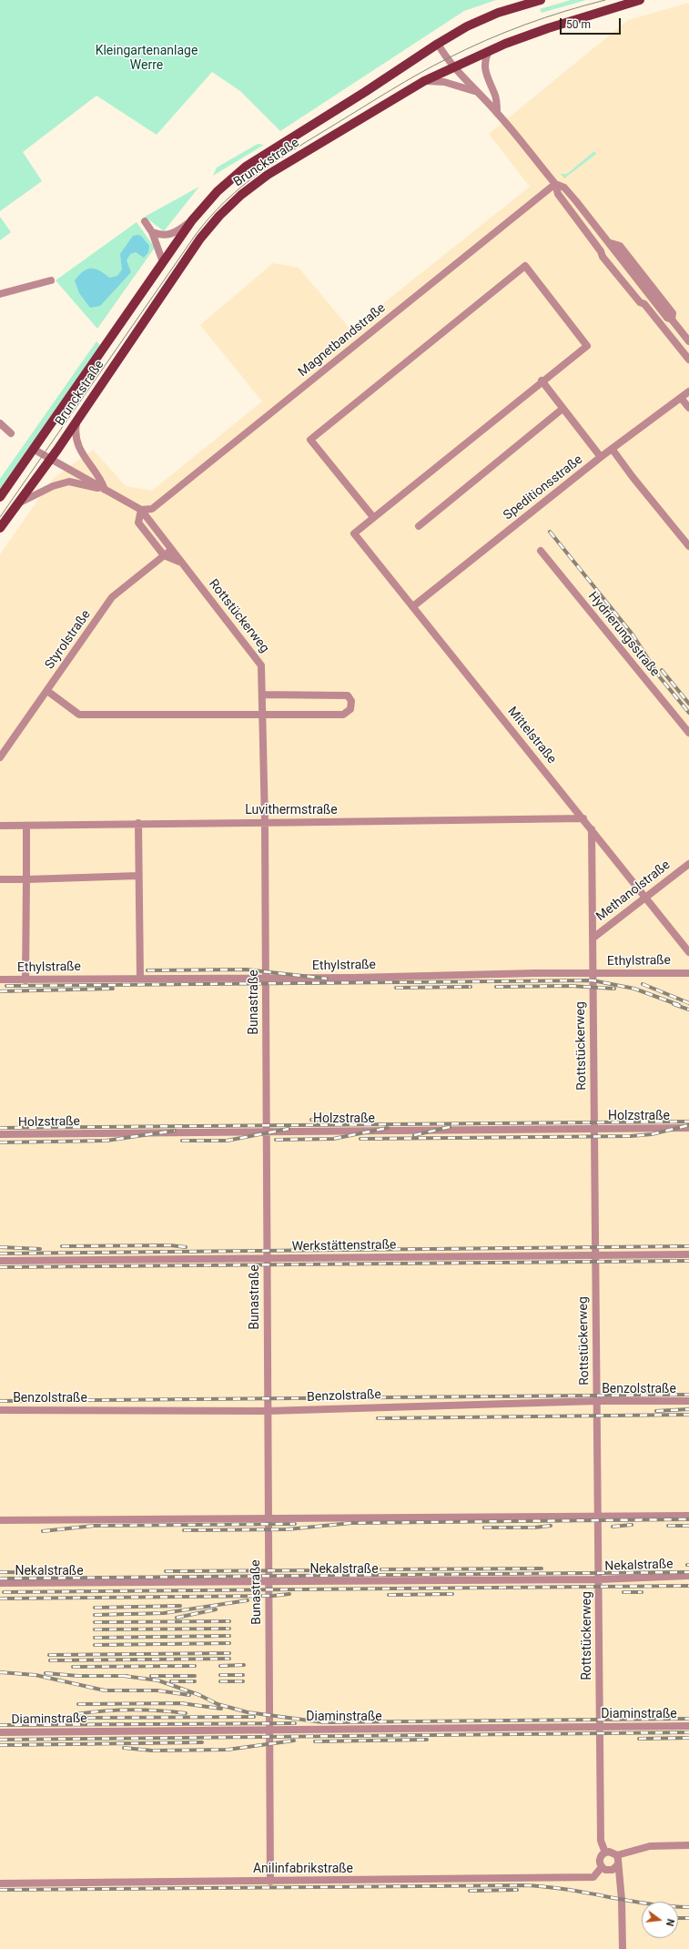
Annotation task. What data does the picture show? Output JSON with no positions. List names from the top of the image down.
{
  "streets": {
    "main road": ["Brunckstraße"],
    "street": [
      "Magnetbandstraße",
      "Speditionsstraße",
      "Rottstückerweg",
      "Hydrierungsstraße",
      "Styrolstraße",
      "Mittelstraße",
      "Luvithermstraße",
      "Methanolstraße",
      "Ethylstraße",
      "Bunastraße",
      "Holzstraße",
      "Werkstättenstraße",
      "Benzolstraße",
      "Nekalstraße",
      "Diaminstraße",
      "Anilinfabrikstraße"
    ]
  },
  "crossings": [
    ["Brunckstraße", "Rottstückerweg"],
    ["Magnetbandstraße", "Rottstückerweg"],
    ["Speditionsstraße", "Mittelstraße"],
    ["Rottstückerweg", "Styrolstraße"],
    ["Rottstückerweg", "Mittelstraße"],
    ["Rottstückerweg", "Methanolstraße"],
    ["Rottstückerweg", "Ethylstraße"],
    ["Rottstückerweg", "Bunastraße"],
    ["Rottstückerweg", "Holzstraße"],
    ["Rottstückerweg", "Werkstättenstraße"],
    ["Rottstückerweg", "Benzolstraße"],
    ["Rottstückerweg", "Nekalstraße"],
    ["Rottstückerweg", "Diaminstraße"],
    ["Rottstückerweg", "Anilinfabrikstraße"],
    ["Mittelstraße", "Luvithermstraße"],
    ["Mittelstraße", "Methanolstraße"],
    ["Luvithermstraße", "Bunastraße"],
    ["Ethylstraße", "Bunastraße"],
    ["Bunastraße", "Holzstraße"],
    ["Bunastraße", "Werkstättenstraße"],
    ["Bunastraße", "Benzolstraße"],
    ["Bunastraße", "Nekalstraße"],
    ["Bunastraße", "Diaminstraße"],
    ["Bunastraße", "Anilinfabrikstraße"]
  ],
  "parks": ["Kleingartenanlage Werre"],
  "scale_bar": "50 m",
  "north": "right"
}
